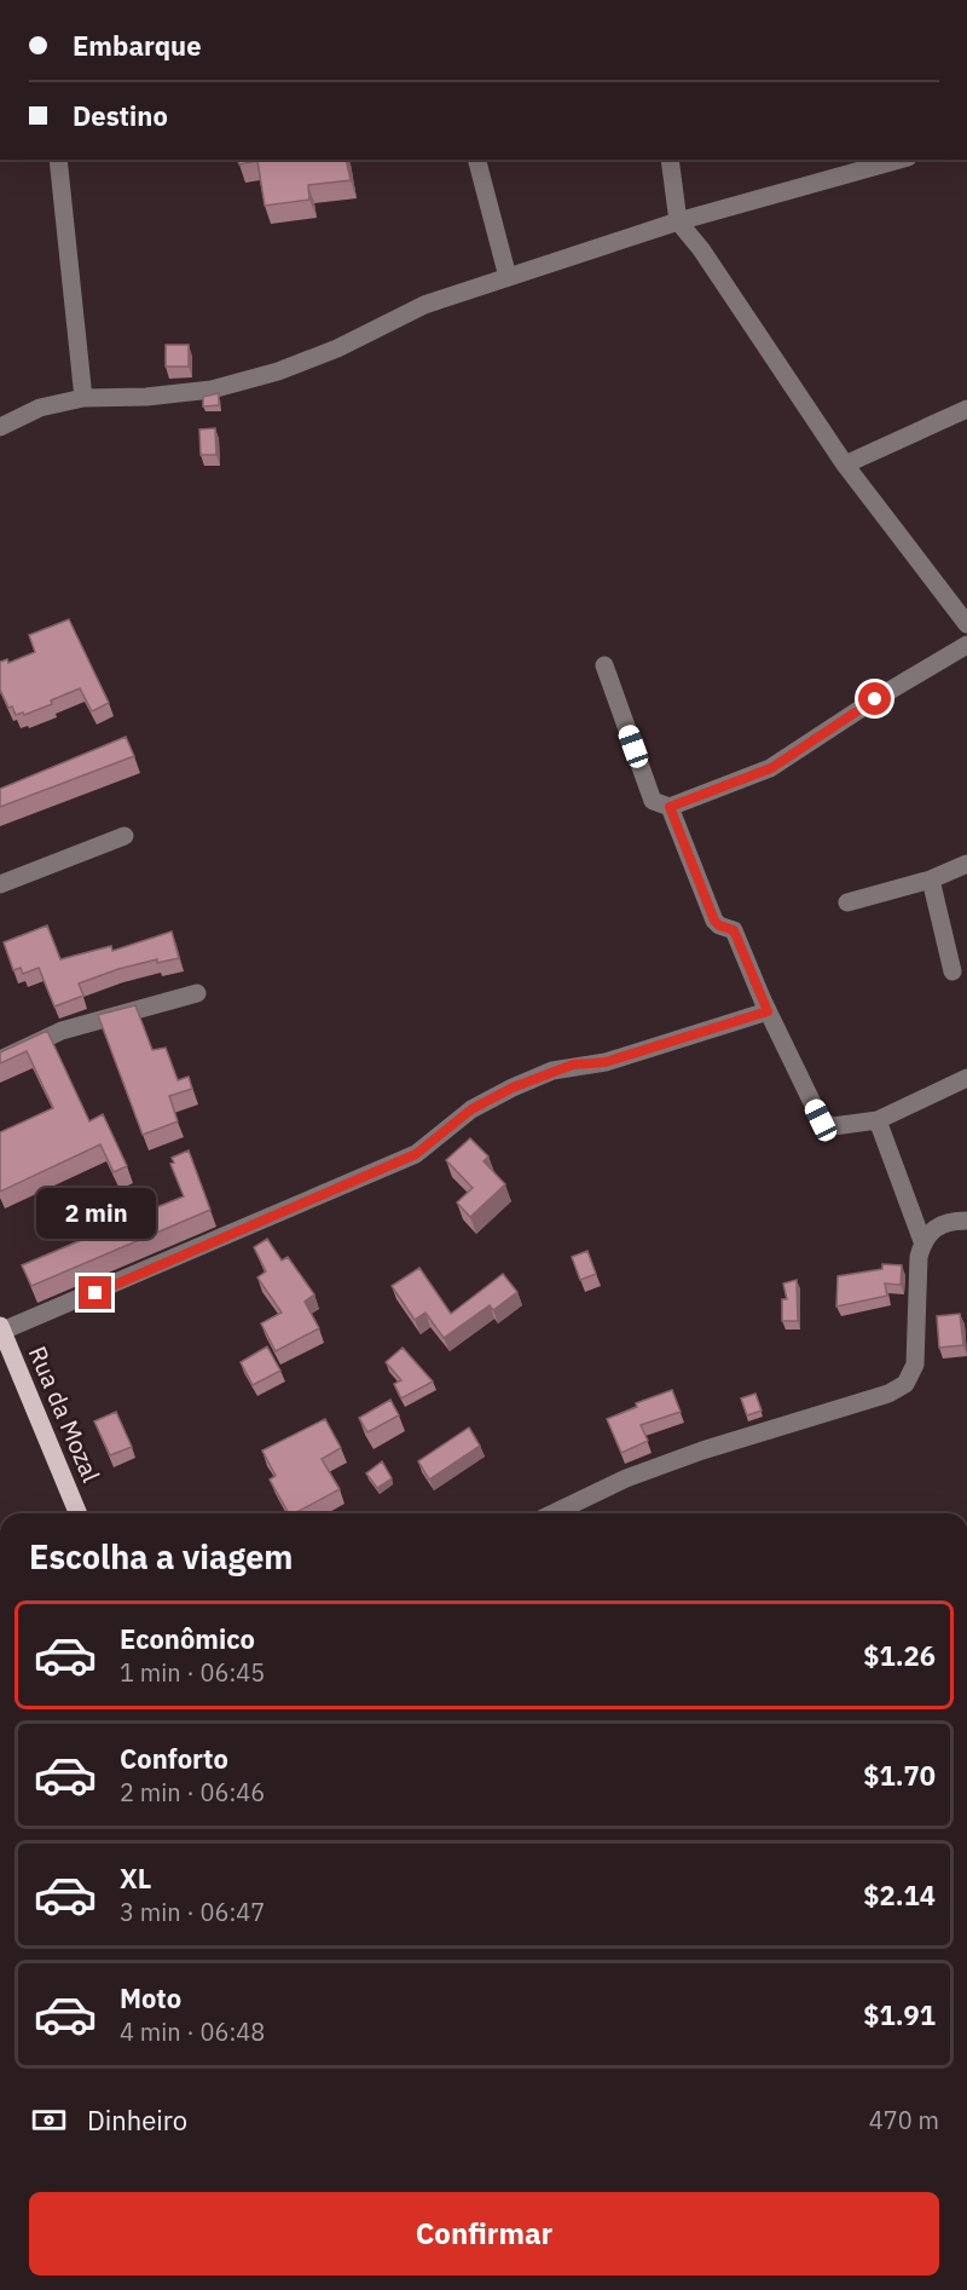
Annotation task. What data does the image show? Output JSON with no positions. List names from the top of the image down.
{
  "streets": {
    "main road": ["Rua da Mozal"]
  },
  "page": {
    "banner": ["Embarque", "Destino"],
    "bubble": "2 min",
    "heading": "Escolha a viagem",
    "list": [
      {
        "name": "Econômico",
        "note": "1 min · 06:45",
        "value": "$1.26"
      },
      {
        "name": "Conforto",
        "note": "2 min · 06:46",
        "value": "$1.70"
      },
      {
        "name": "XL",
        "note": "3 min · 06:47",
        "value": "$2.14"
      },
      {
        "name": "Moto",
        "note": "4 min · 06:48",
        "value": "$1.91"
      }
    ],
    "pay": ["Dinheiro", "470 m"],
    "buttons": "Confirmar"
  }
}
